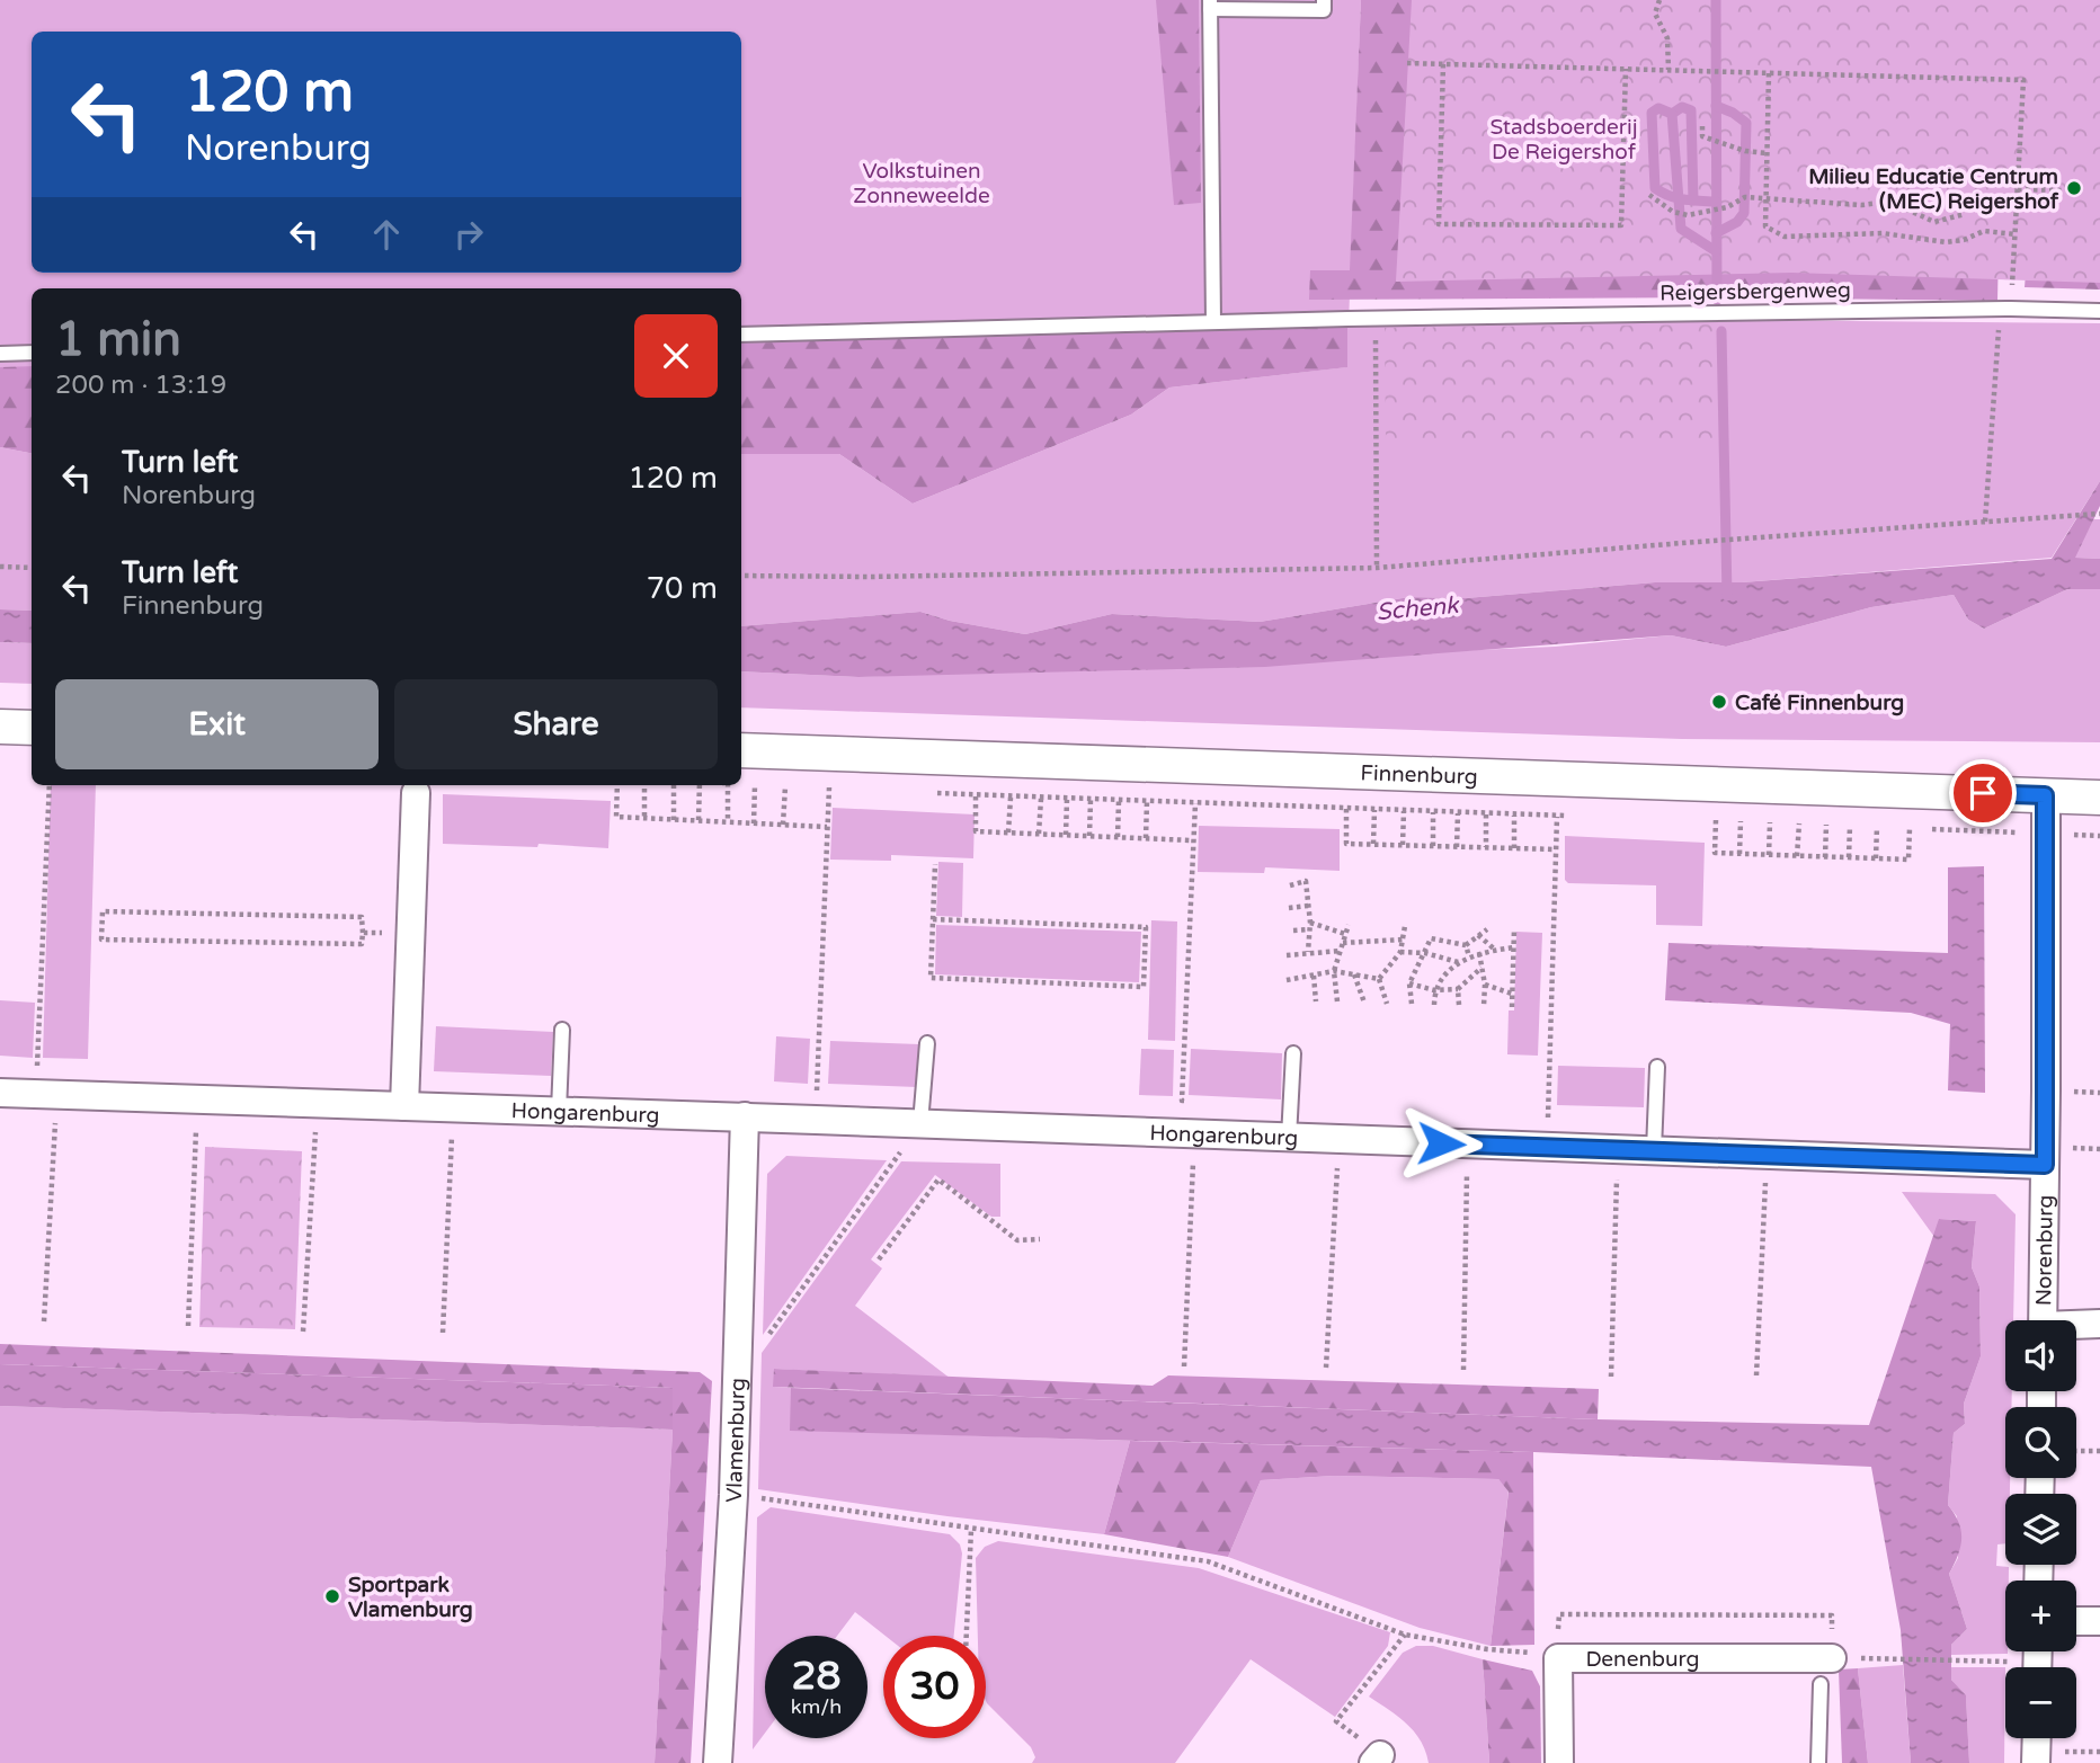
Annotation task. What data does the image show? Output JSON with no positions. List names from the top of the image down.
{
  "streets": {
    "street": [
      "Finnenburg",
      "Hongarenburg",
      "Norenburg",
      "Vlamenburg",
      "Denenburg"
    ],
    "lane": ["Reigersbergenweg"]
  },
  "crossings": [
    ["Finnenburg", "Norenburg"],
    ["Hongarenburg", "Norenburg"],
    ["Hongarenburg", "Vlamenburg"]
  ],
  "water": ["Schenk"],
  "parks": ["Stadsboerderij De Reigershof", "Volkstuinen Zonneweelde"],
  "places": ["Milieu Educatie Centrum (MEC) Reigershof", "Café Finnenburg", "Sportpark Vlamenburg"],
  "page": {
    "turn": ["120 m", "Norenburg"],
    "heading": ["1 min", "200 m · 13:19"],
    "list": [
      {
        "name": "Turn left",
        "note": "Norenburg",
        "value": "120 m"
      },
      {
        "name": "Turn left",
        "note": "Finnenburg",
        "value": "70 m"
      }
    ],
    "buttons": ["Exit", "Share"],
    "map_buttons": ["+", "−"],
    "speed": "28 km/h",
    "limit": "30"
  }
}
